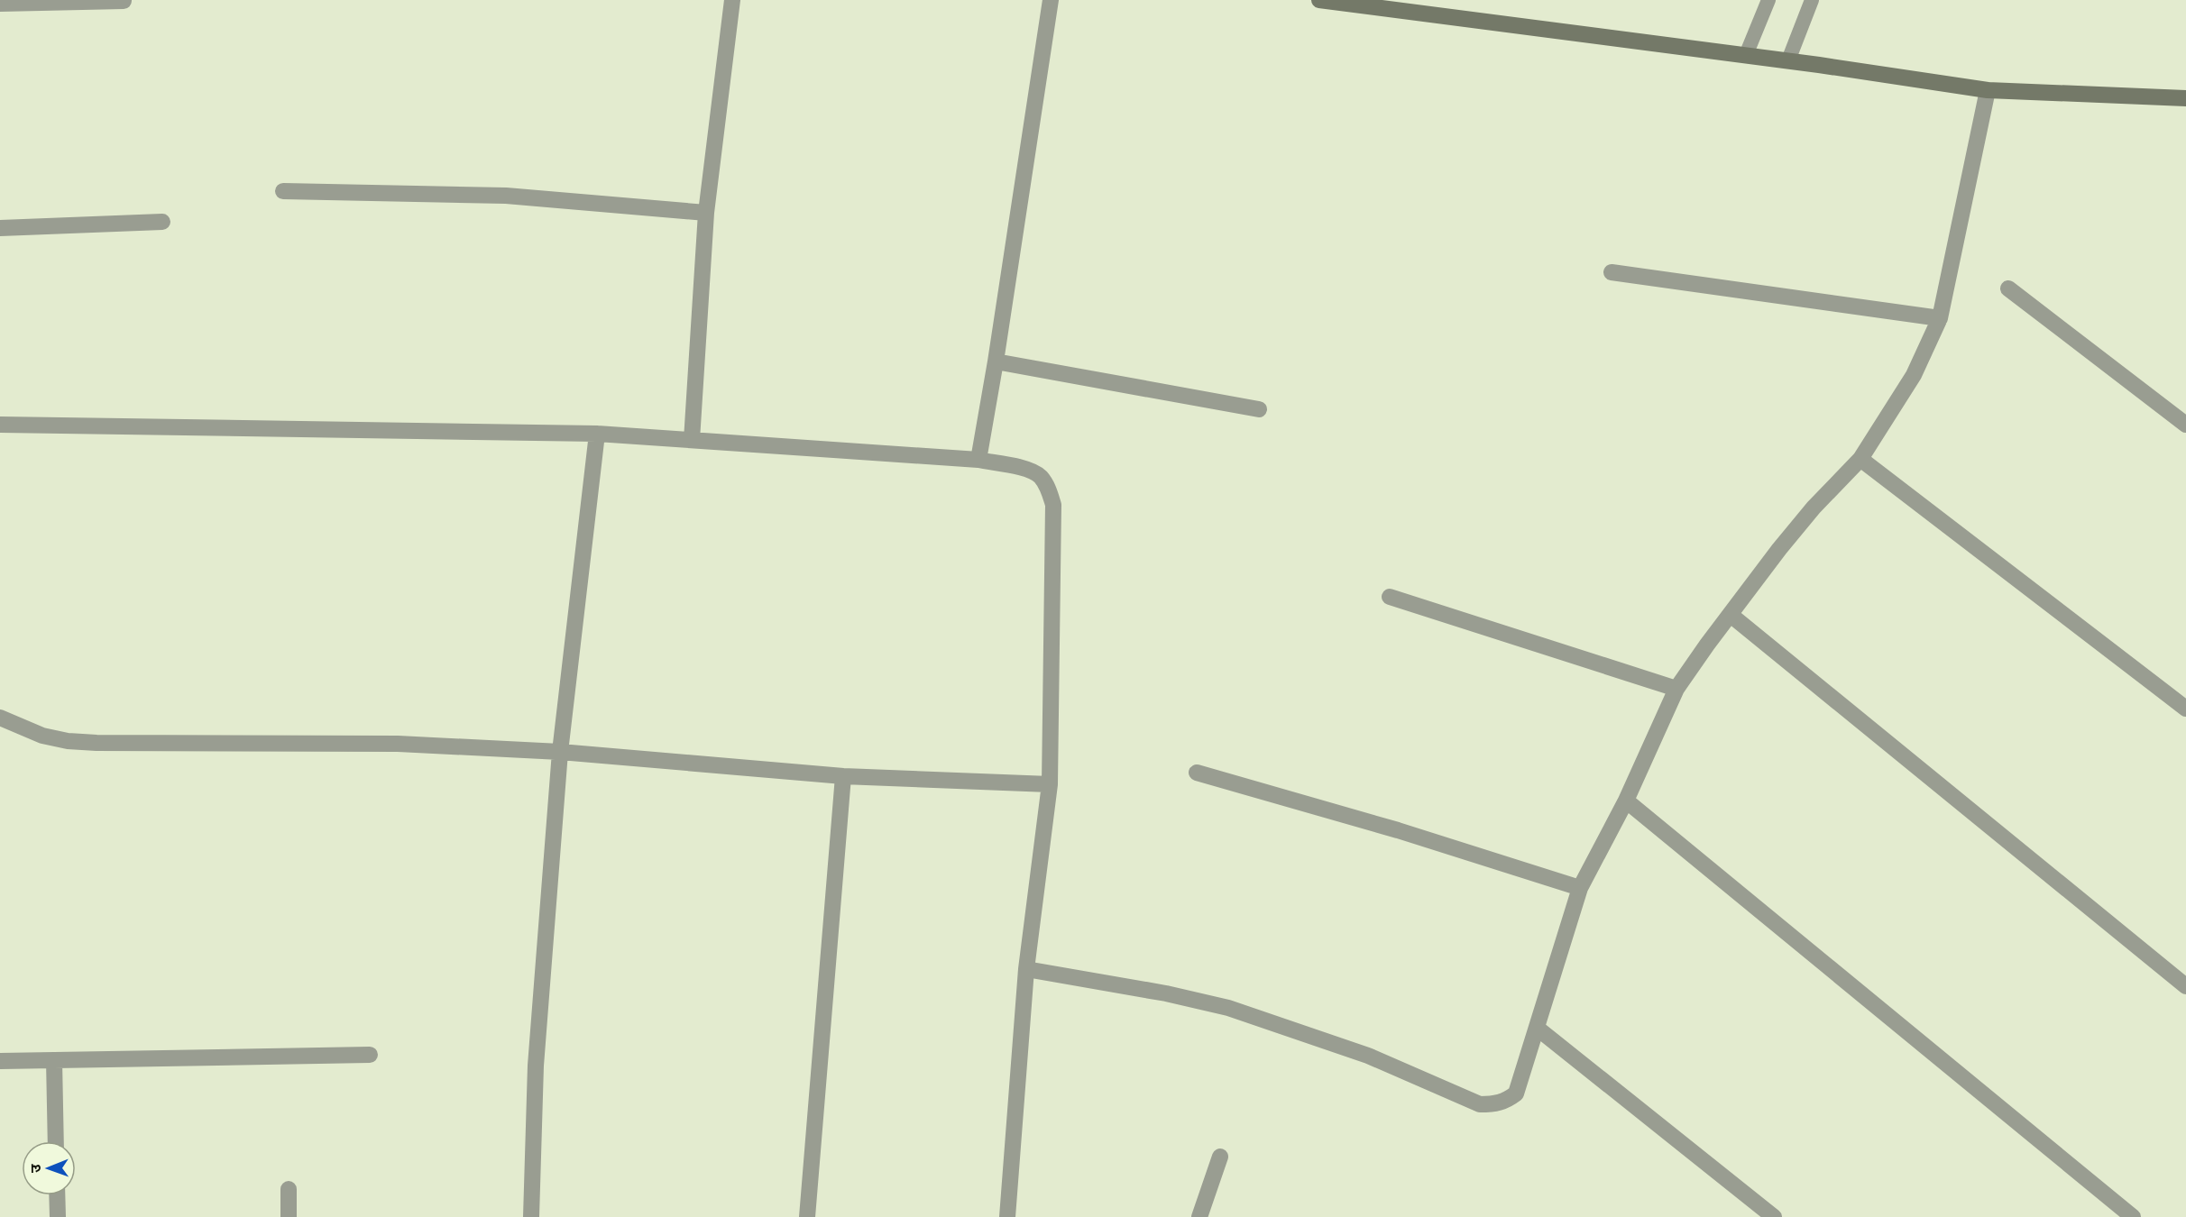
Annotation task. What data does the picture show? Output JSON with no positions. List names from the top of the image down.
{
  "north": "left"
}
